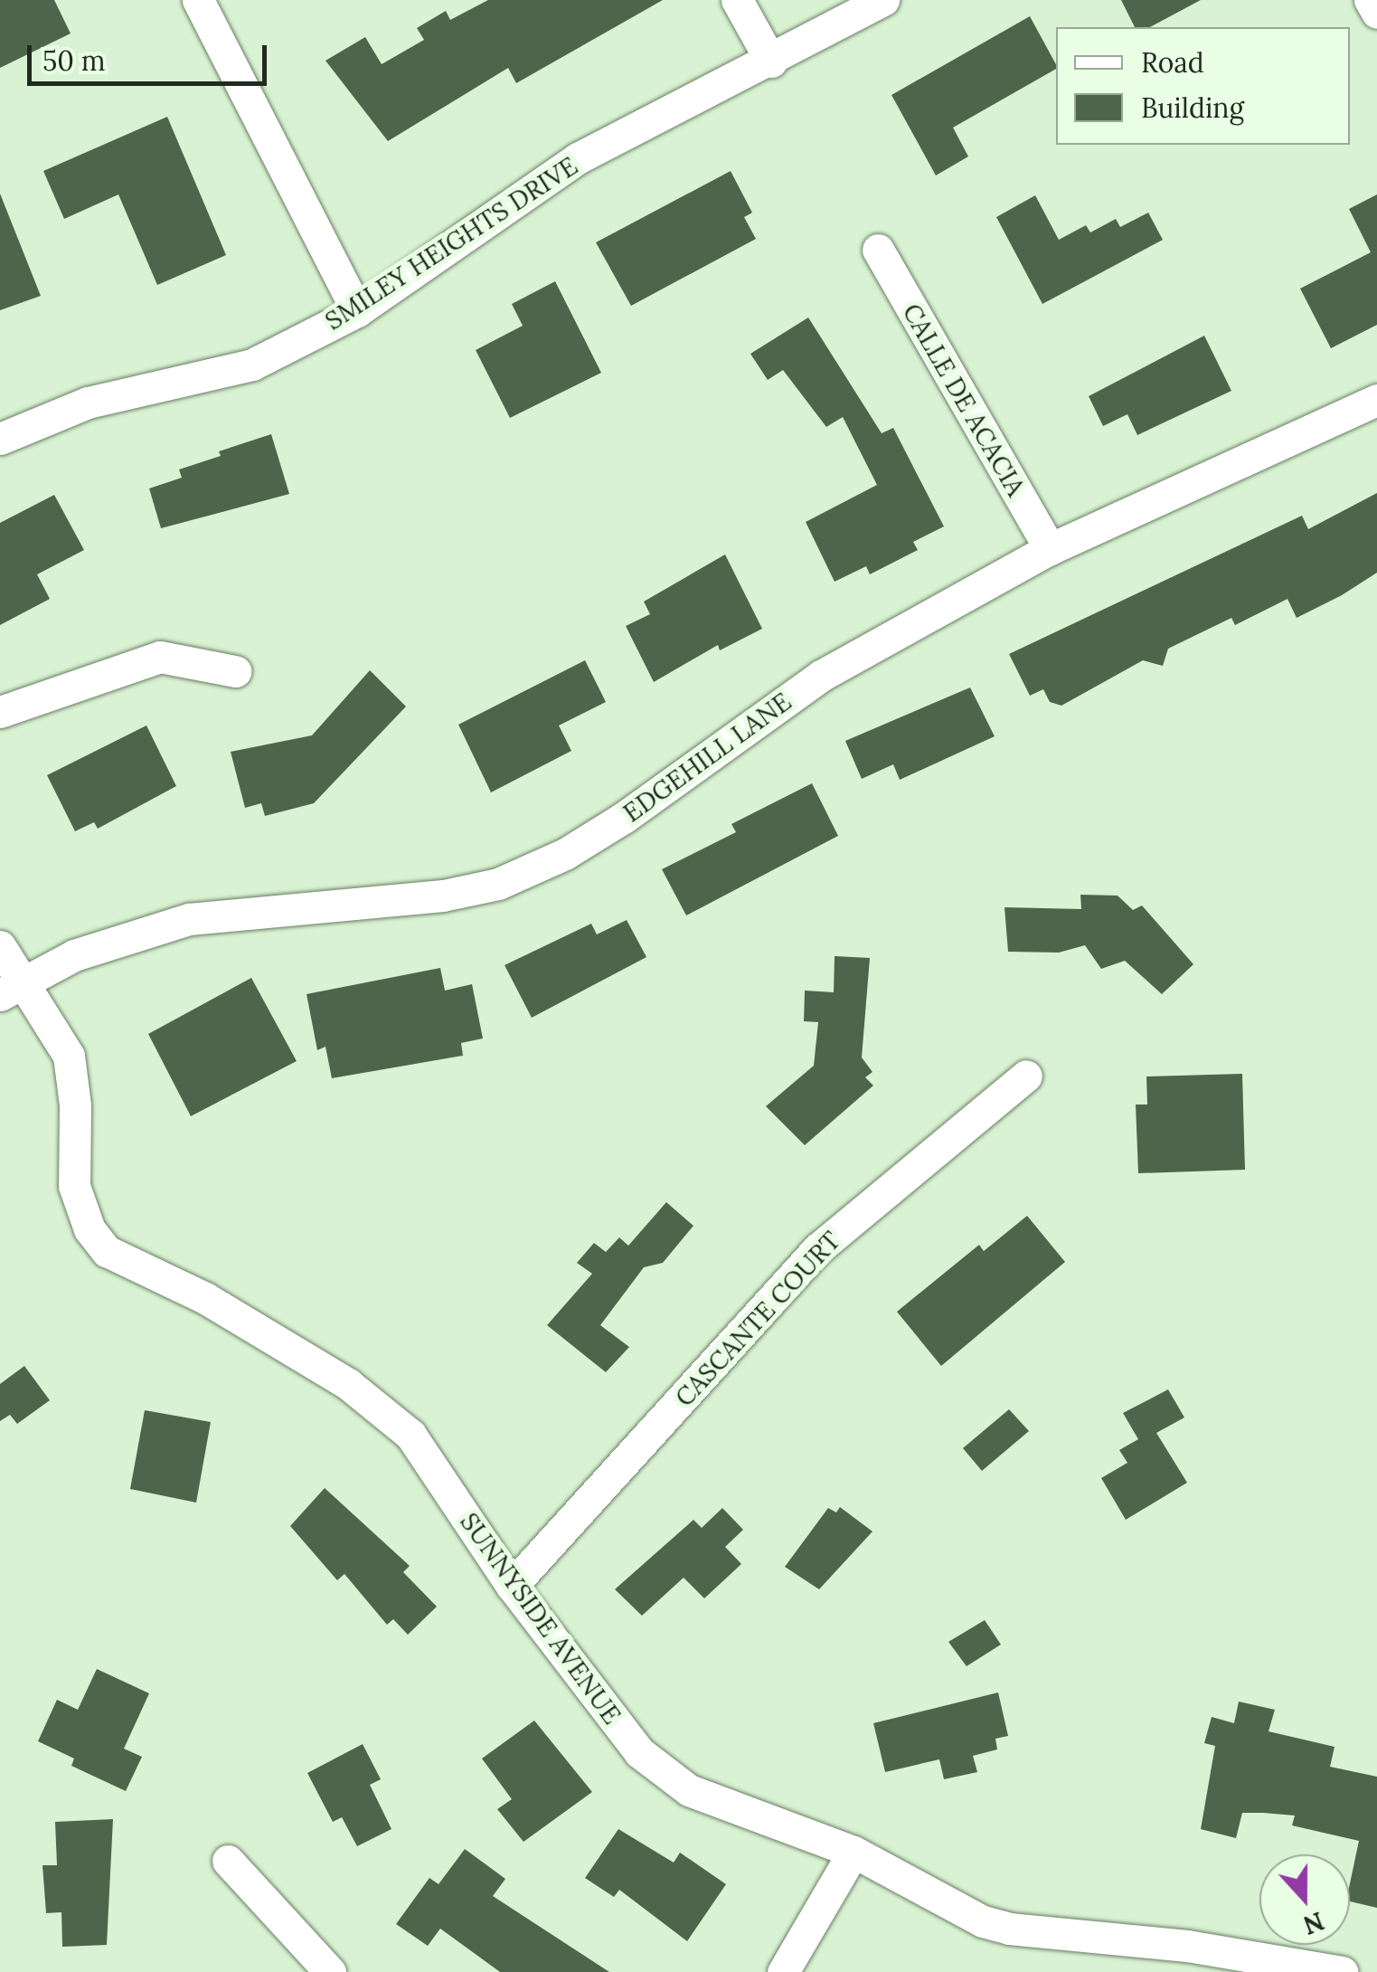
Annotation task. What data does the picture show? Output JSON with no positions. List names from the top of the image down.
{
  "streets": {
    "street": [
      "SMILEY HEIGHTS DRIVE",
      "CALLE DE ACACIA",
      "EDGEHILL LANE",
      "CASCANTE COURT",
      "SUNNYSIDE AVENUE"
    ]
  },
  "crossings": [
    ["CALLE DE ACACIA", "EDGEHILL LANE"],
    ["EDGEHILL LANE", "SUNNYSIDE AVENUE"],
    ["CASCANTE COURT", "SUNNYSIDE AVENUE"]
  ],
  "legend": ["Road", "Building"],
  "scale_bar": "50 m",
  "north": "bottom"
}
